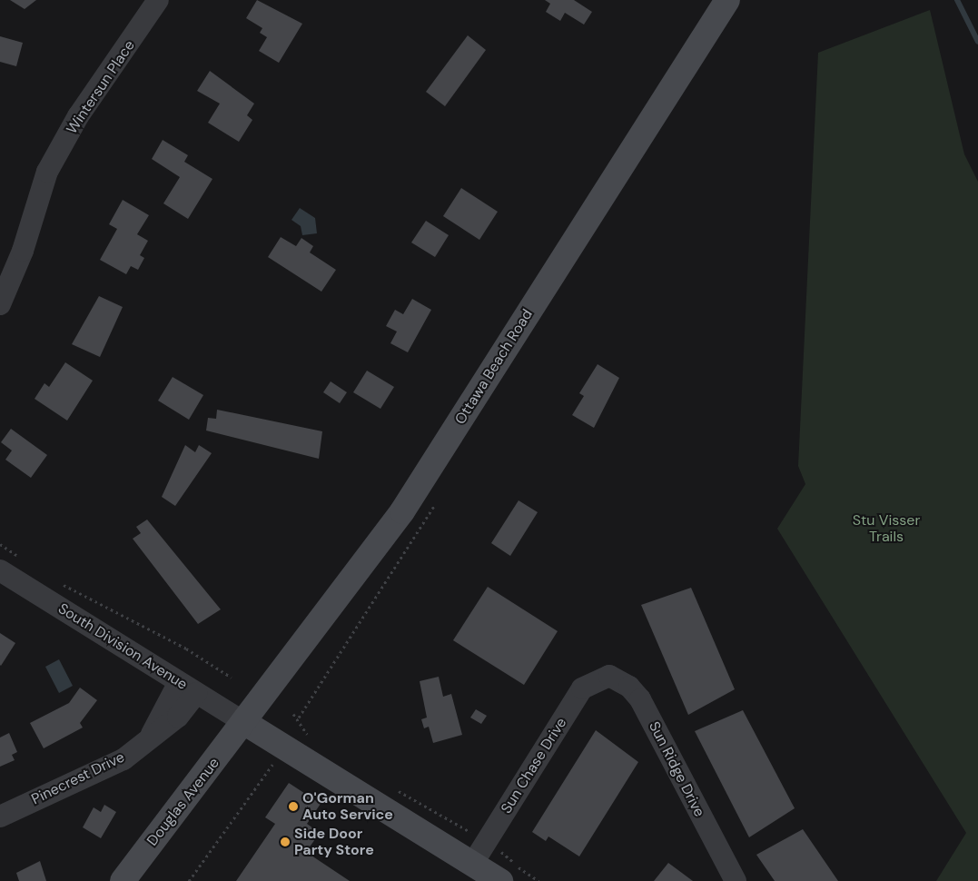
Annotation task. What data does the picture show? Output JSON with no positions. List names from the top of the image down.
{
  "streets": {
    "street": [
      "Wintersun Place",
      "Ottawa Beach Road",
      "South Division Avenue",
      "Sun Chase Drive",
      "Sun Ridge Drive",
      "Pinecrest Drive",
      "Douglas Avenue"
    ]
  },
  "crossings": [
    ["Ottawa Beach Road", "South Division Avenue"],
    ["Ottawa Beach Road", "Douglas Avenue"],
    ["South Division Avenue", "Pinecrest Drive"],
    ["South Division Avenue", "Douglas Avenue"],
    ["Sun Chase Drive", "Sun Ridge Drive"]
  ],
  "parks": ["Stu Visser Trails"],
  "places": ["O'Gorman Auto Service", "Side Door Party Store"]
}
